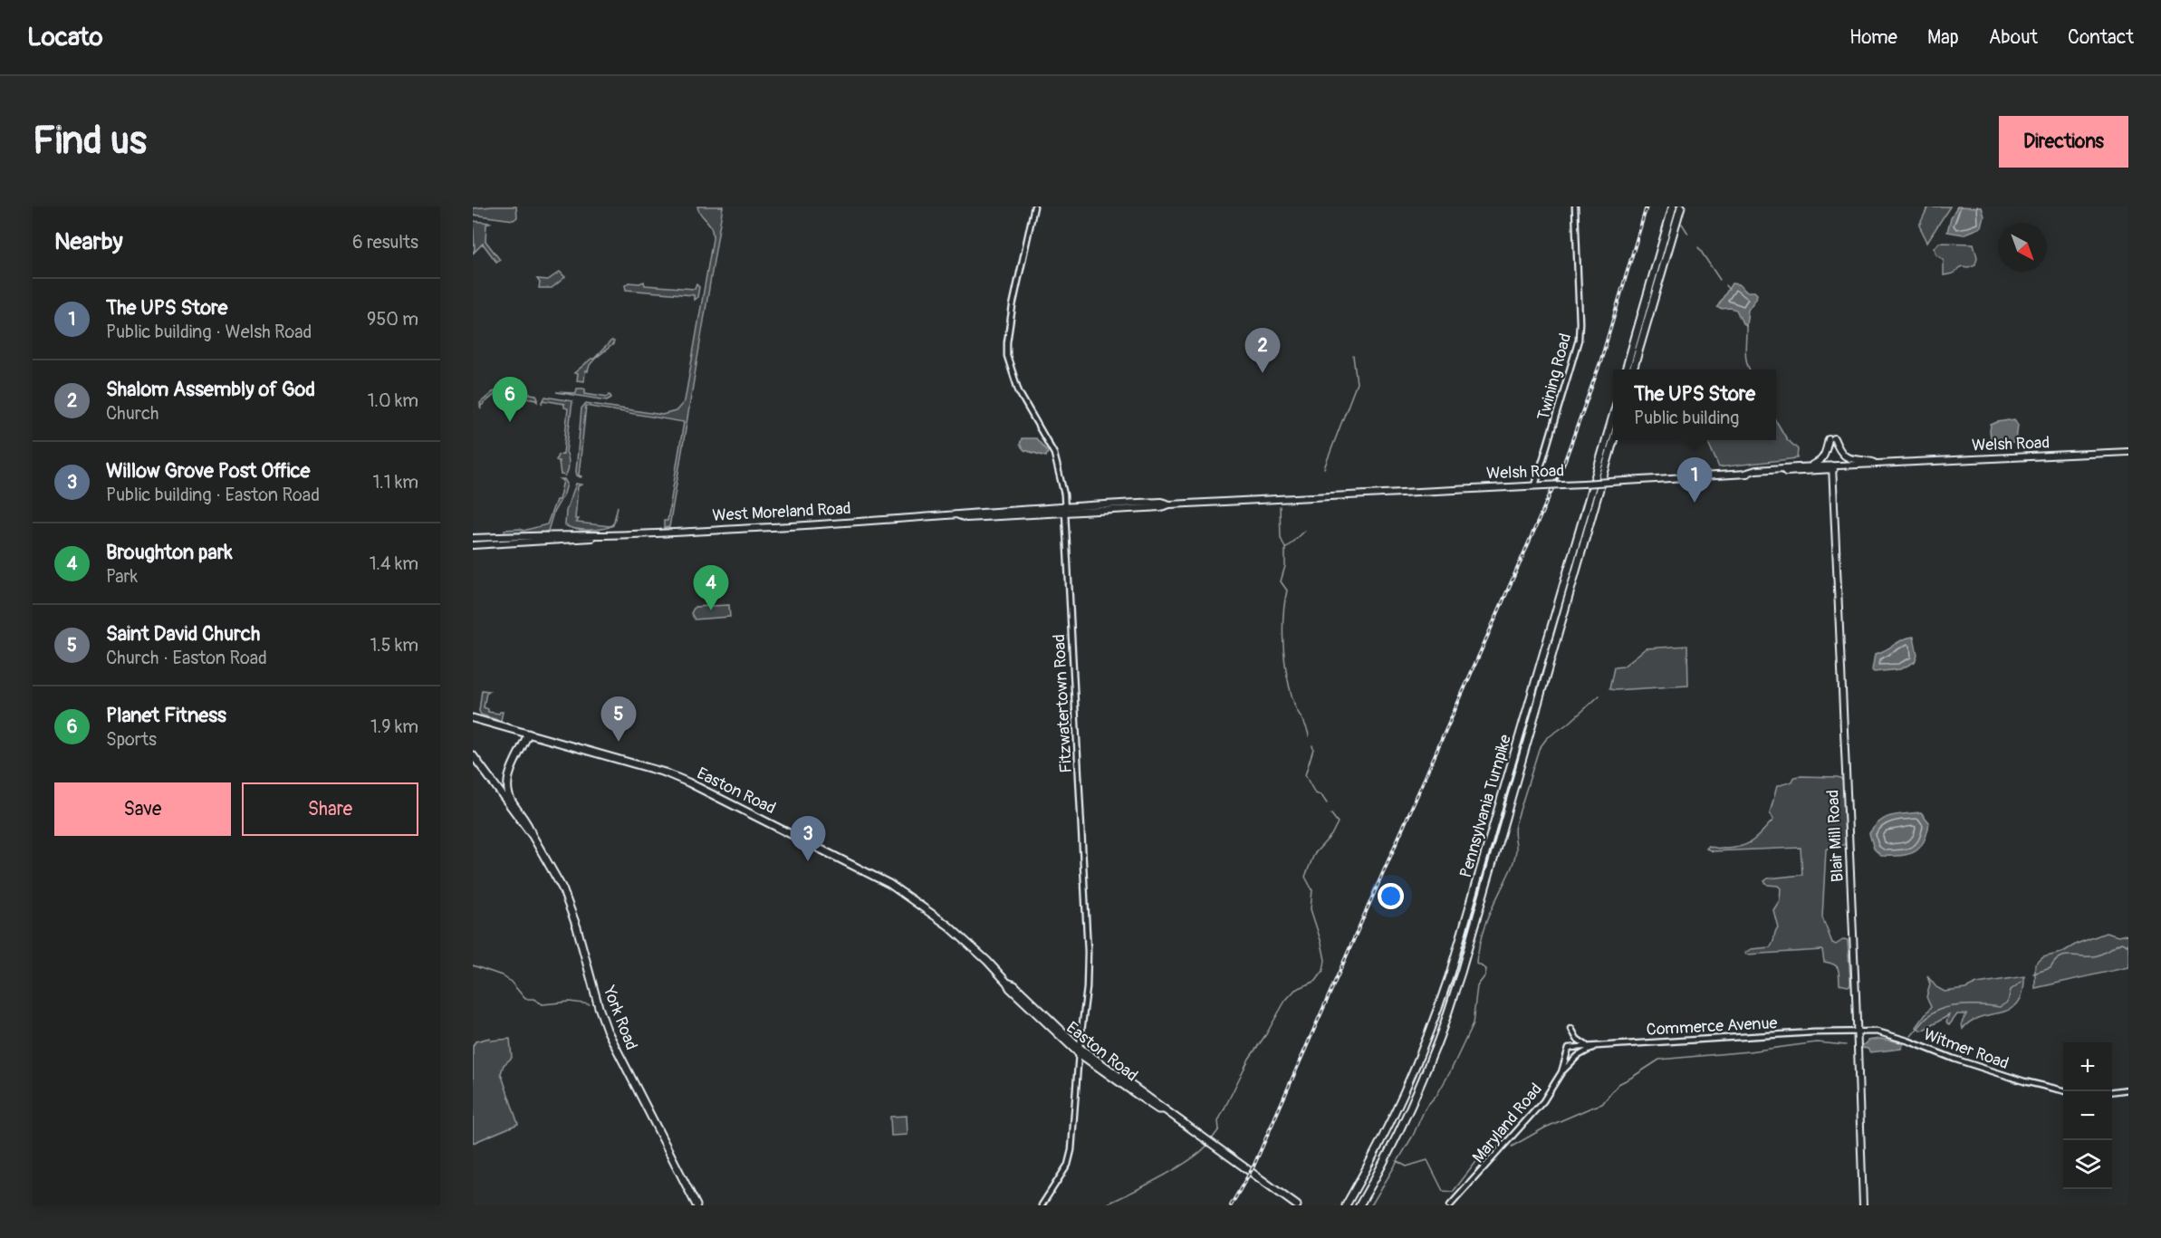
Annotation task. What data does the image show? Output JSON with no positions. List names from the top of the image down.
{
  "streets": {
    "highway": ["Easton Road", "Pennsylvania Turnpike", "York Road"],
    "main road": ["Welsh Road", "West Moreland Road", "Blair Mill Road"],
    "street": [
      "Twining Road",
      "Fitzwatertown Road",
      "Commerce Avenue",
      "Witmer Road",
      "Maryland Road"
    ]
  },
  "crossings": [
    ["Twining Road", "Welsh Road"],
    ["Welsh Road", "West Moreland Road"],
    ["Welsh Road", "Blair Mill Road"],
    ["West Moreland Road", "Fitzwatertown Road"],
    ["Fitzwatertown Road", "Easton Road"],
    ["Easton Road", "York Road"],
    ["Blair Mill Road", "Commerce Avenue"],
    ["Blair Mill Road", "Witmer Road"],
    ["Commerce Avenue", "Witmer Road"],
    ["Commerce Avenue", "Maryland Road"]
  ],
  "north": "bottom right",
  "page": {
    "header": "Locato",
    "nav": [
      "Home",
      "Map",
      "About",
      "Contact"
    ],
    "buttons": [
      "Directions",
      ["Save", "Share"]
    ],
    "title": "Find us",
    "heading": ["Nearby", "6 results"],
    "list": [
      {
        "mark": "1",
        "name": "The UPS Store",
        "note": "Public building · Welsh Road",
        "value": "950 m"
      },
      {
        "mark": "2",
        "name": "Shalom Assembly of God",
        "note": "Church",
        "value": "1.0 km"
      },
      {
        "mark": "3",
        "name": "Willow Grove Post Office",
        "note": "Public building · Easton Road",
        "value": "1.1 km"
      },
      {
        "mark": "4",
        "name": "Broughton park",
        "note": "Park",
        "value": "1.4 km"
      },
      {
        "mark": "5",
        "name": "Saint David Church",
        "note": "Church · Easton Road",
        "value": "1.5 km"
      },
      {
        "mark": "6",
        "name": "Planet Fitness",
        "note": "Sports",
        "value": "1.9 km"
      }
    ],
    "pins": [
      "2",
      "6",
      "1",
      "4",
      "5",
      "3"
    ],
    "popup": ["The UPS Store", "Public building"],
    "map_buttons": ["+", "−"]
  }
}
